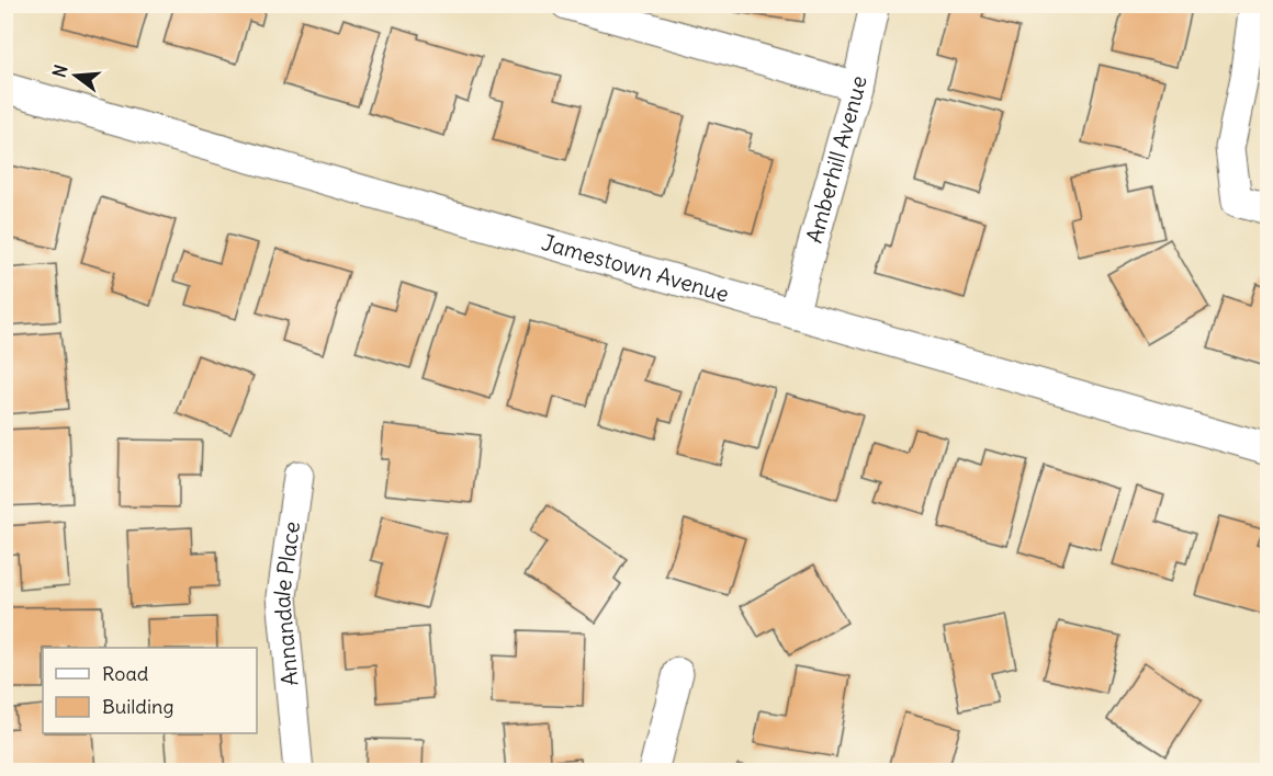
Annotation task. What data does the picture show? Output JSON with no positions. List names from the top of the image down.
{
  "streets": {
    "street": ["Amberhill Avenue", "Jamestown Avenue", "Annandale Place"]
  },
  "crossings": [
    ["Amberhill Avenue", "Jamestown Avenue"]
  ],
  "legend": ["Road", "Building"],
  "north": "left"
}
